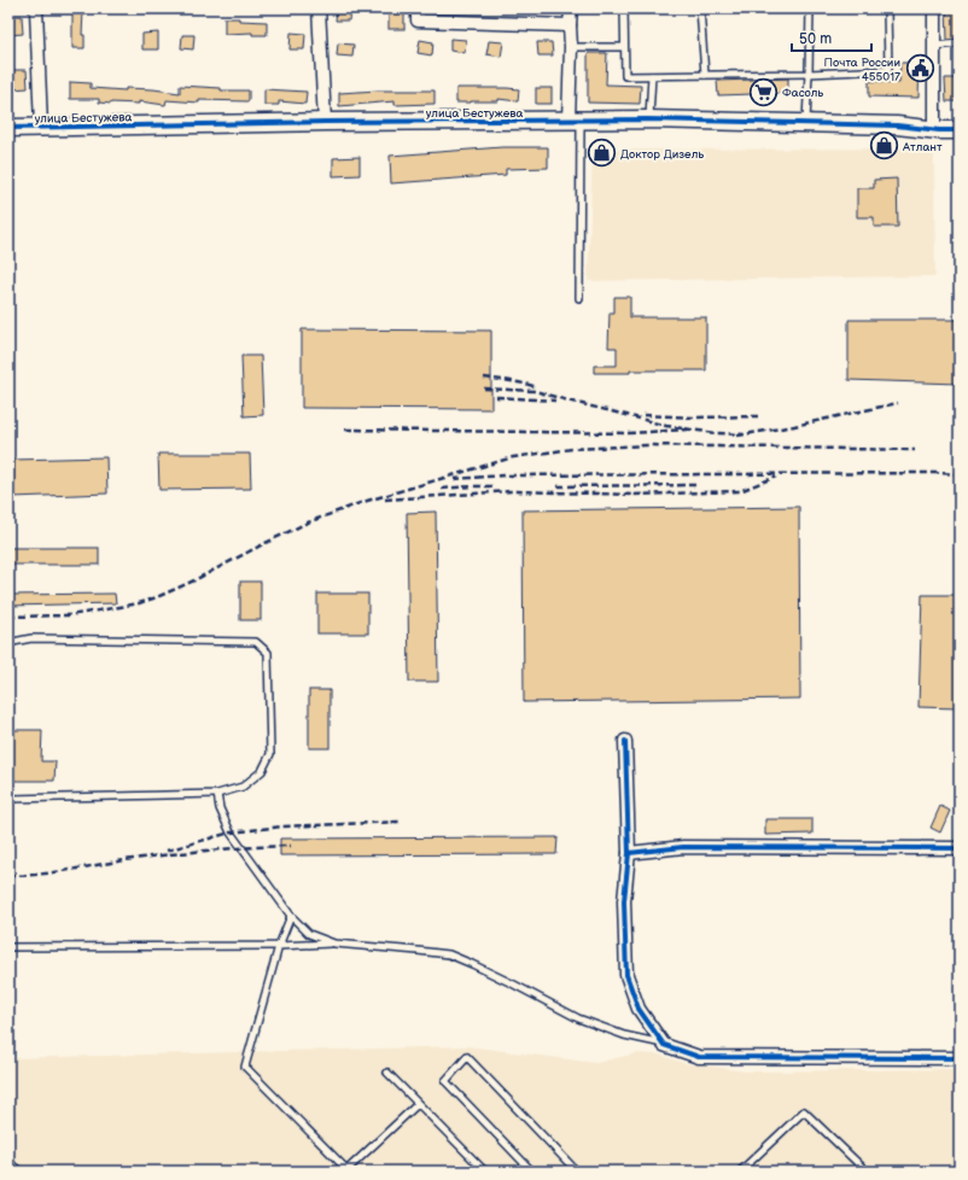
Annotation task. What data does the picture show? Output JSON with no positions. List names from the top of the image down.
{
  "streets": {
    "street": ["улица Бестужева"]
  },
  "places": {
    "public building": ["Почта России 455017"],
    "supermarket": ["Фасоль"],
    "shop": ["Атлант", "Доктор Дизель"]
  },
  "scale_bar": "50 m"
}
